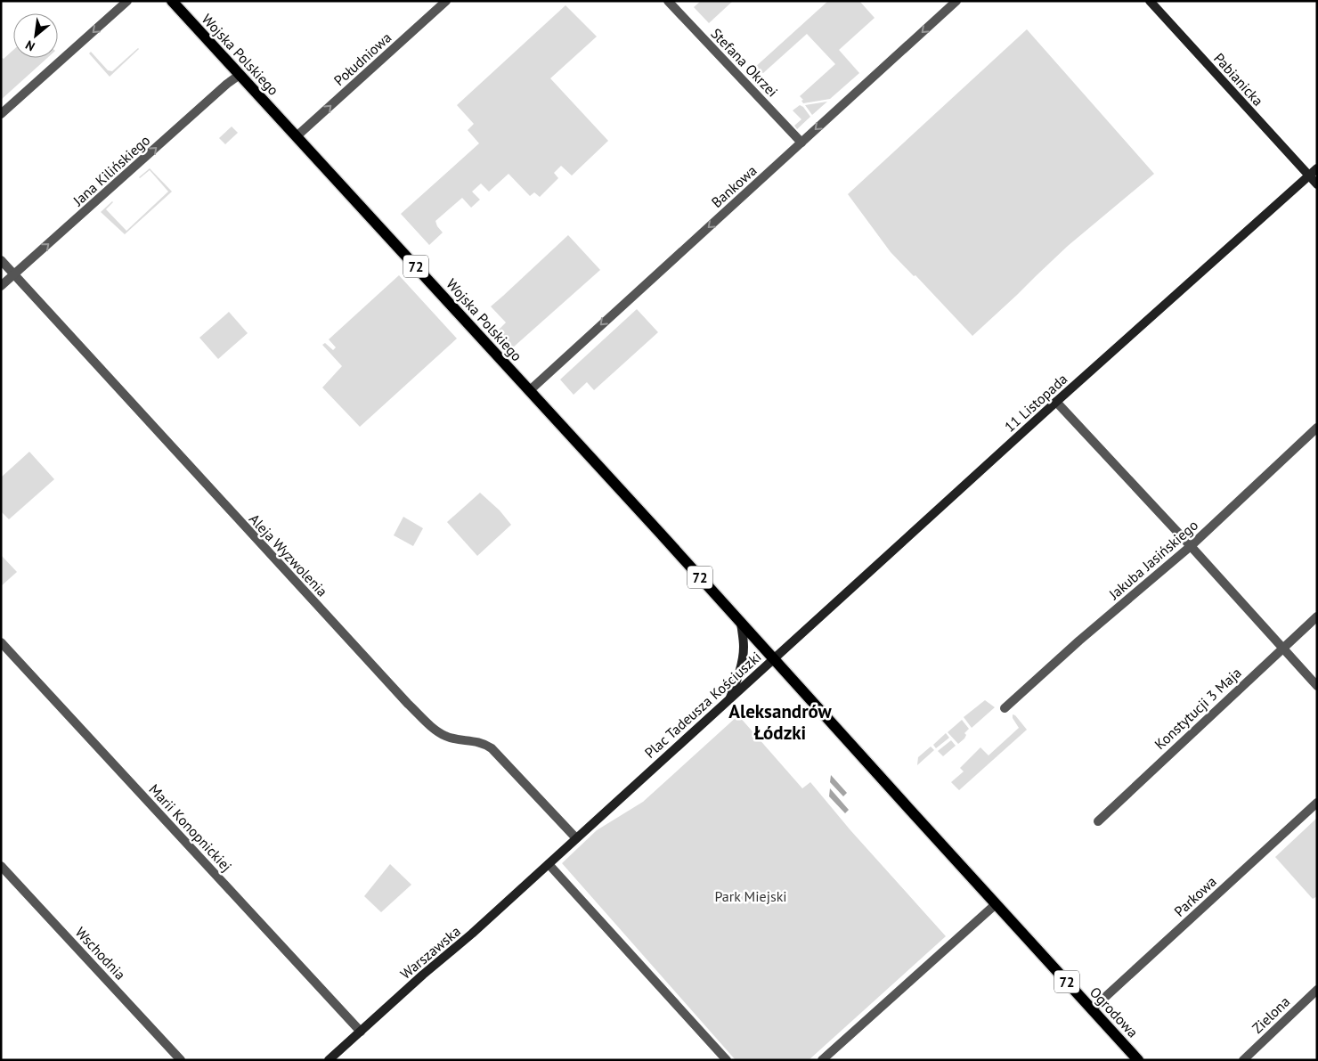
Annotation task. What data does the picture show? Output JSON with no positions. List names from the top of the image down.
{
  "streets": {
    "main road": [
      "Wojska Polskiego",
      "72",
      "Plac Tadeusza Kościuszki",
      "Ogrodowa"
    ],
    "street": [
      "Południowa",
      "Stefana Okrzei",
      "Pabianicka",
      "Jana Kilińskiego",
      "Bankowa",
      "11 Listopada",
      "Aleja Wyzwolenia",
      "Jakuba Jasińskiego",
      "Konstytucji 3 Maja",
      "Marii Konopnickiej",
      "Parkowa",
      "Warszawska",
      "Wschodnia",
      "Zielona"
    ]
  },
  "crossings": [
    ["Wojska Polskiego", "Południowa"],
    ["Wojska Polskiego", "Jana Kilińskiego"],
    ["Wojska Polskiego", "Bankowa"],
    ["Wojska Polskiego", "11 Listopada"],
    ["Wojska Polskiego", "Plac Tadeusza Kościuszki"],
    ["Stefana Okrzei", "Bankowa"],
    ["Pabianicka", "11 Listopada"],
    ["Jana Kilińskiego", "Aleja Wyzwolenia"],
    ["11 Listopada", "Plac Tadeusza Kościuszki"],
    ["Aleja Wyzwolenia", "Plac Tadeusza Kościuszki"],
    ["Plac Tadeusza Kościuszki", "Warszawska"],
    ["Plac Tadeusza Kościuszki", "Ogrodowa"],
    ["Marii Konopnickiej", "Warszawska"],
    ["Parkowa", "Ogrodowa"]
  ],
  "one_way": ["Południowa", "Jana Kilińskiego", "Bankowa"],
  "districts": ["Aleksandrów Łódzki"],
  "parks": ["Park Miejski"],
  "north": "bottom left"
}
